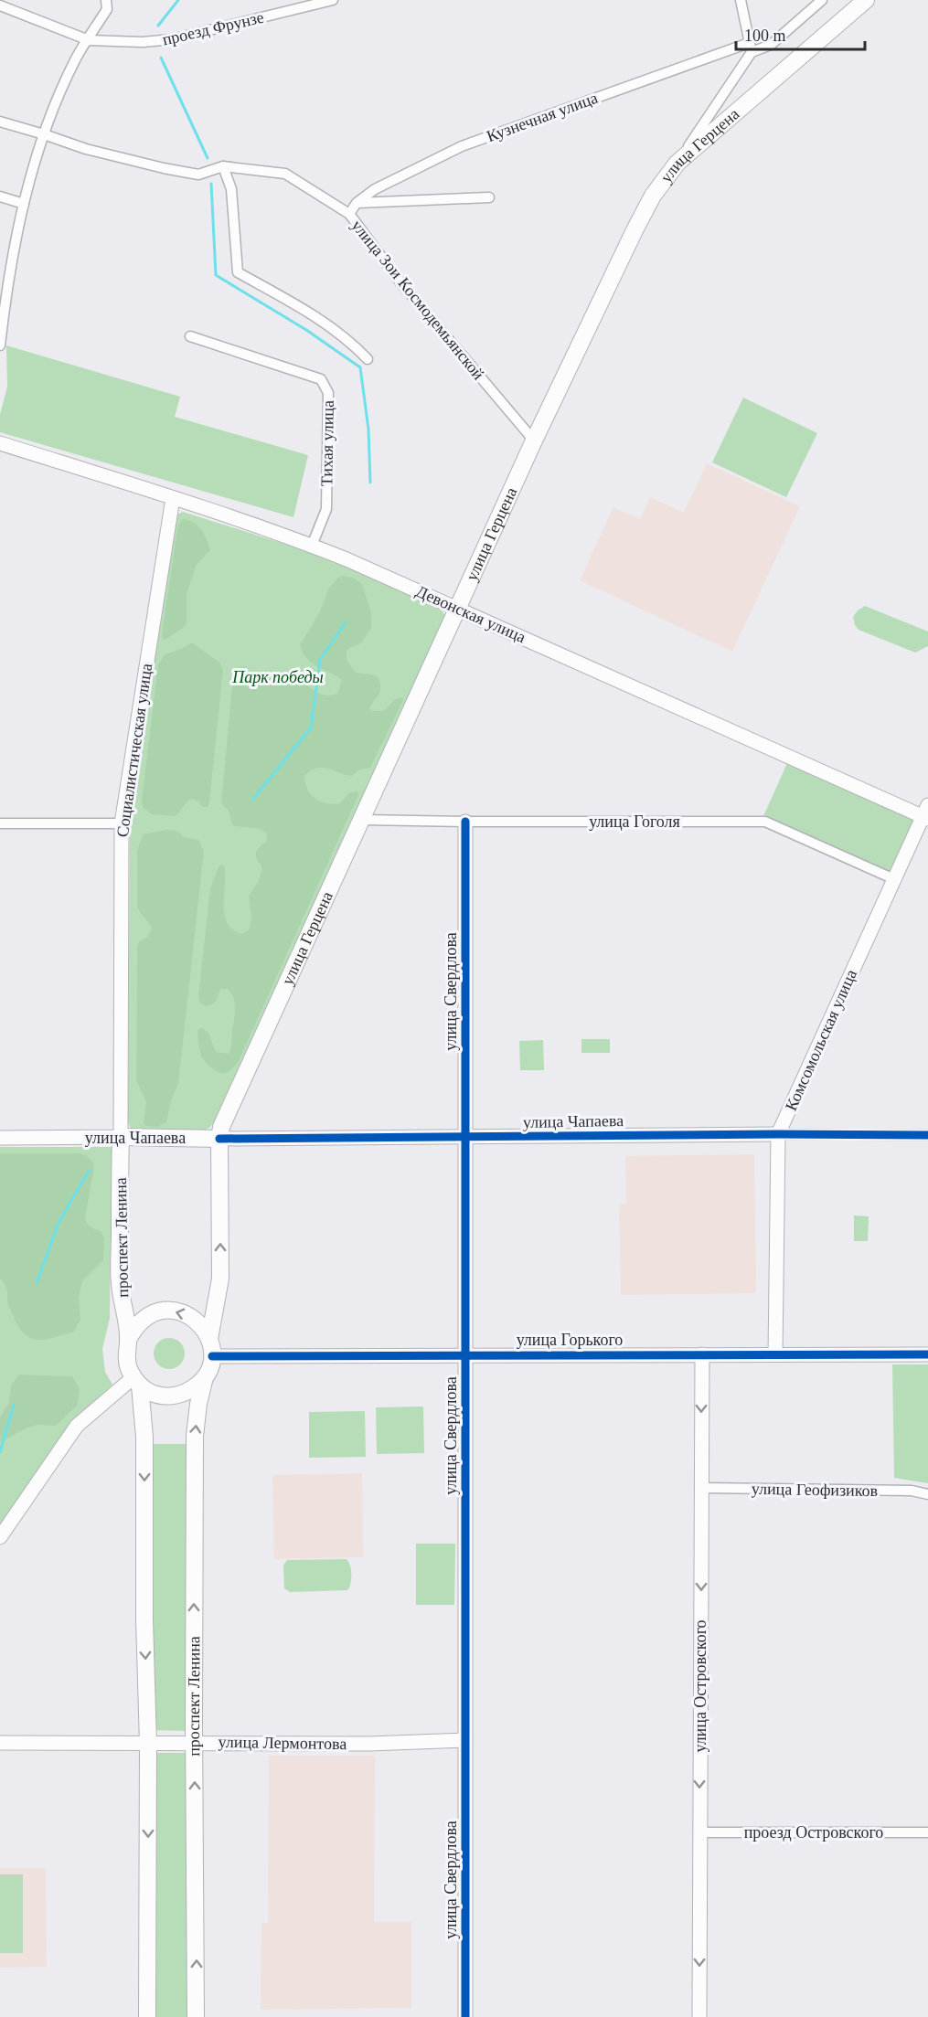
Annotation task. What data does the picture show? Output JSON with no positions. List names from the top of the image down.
{
  "streets": {
    "main road": ["улица Герцена", "улица Чапаева", "проспект Ленина"],
    "street": [
      "проезд Фрунзе",
      "Кузнечная улица",
      "улица Зои Космодемьянской",
      "Тихая улица",
      "Девонская улица",
      "Социалистическая улица",
      "улица Гоголя",
      "улица Свердлова",
      "Комсомольская улица",
      "улица Горького",
      "улица Геофизиков",
      "улица Островского",
      "улица Лермонтова",
      "проезд Островского"
    ]
  },
  "crossings": [
    ["Кузнечная улица", "улица Зои Космодемьянской"],
    ["улица Герцена", "улица Зои Космодемьянской"],
    ["улица Герцена", "Девонская улица"],
    ["улица Герцена", "улица Гоголя"],
    ["улица Герцена", "улица Чапаева"],
    ["Тихая улица", "Девонская улица"],
    ["Девонская улица", "Социалистическая улица"],
    ["Девонская улица", "Комсомольская улица"],
    ["Социалистическая улица", "улица Чапаева"],
    ["Социалистическая улица", "проспект Ленина"],
    ["улица Гоголя", "улица Свердлова"],
    ["улица Гоголя", "Комсомольская улица"],
    ["улица Свердлова", "улица Чапаева"],
    ["улица Свердлова", "улица Горького"],
    ["улица Свердлова", "улица Лермонтова"],
    ["Комсомольская улица", "улица Чапаева"],
    ["Комсомольская улица", "улица Горького"],
    ["улица Чапаева", "проспект Ленина"],
    ["проспект Ленина", "улица Горького"],
    ["проспект Ленина", "улица Лермонтова"],
    ["улица Горького", "улица Островского"],
    ["улица Геофизиков", "улица Островского"],
    ["улица Островского", "проезд Островского"]
  ],
  "one_way": ["улица Островского"],
  "parks": ["Парк победы"],
  "scale_bar": "100 m"
}
